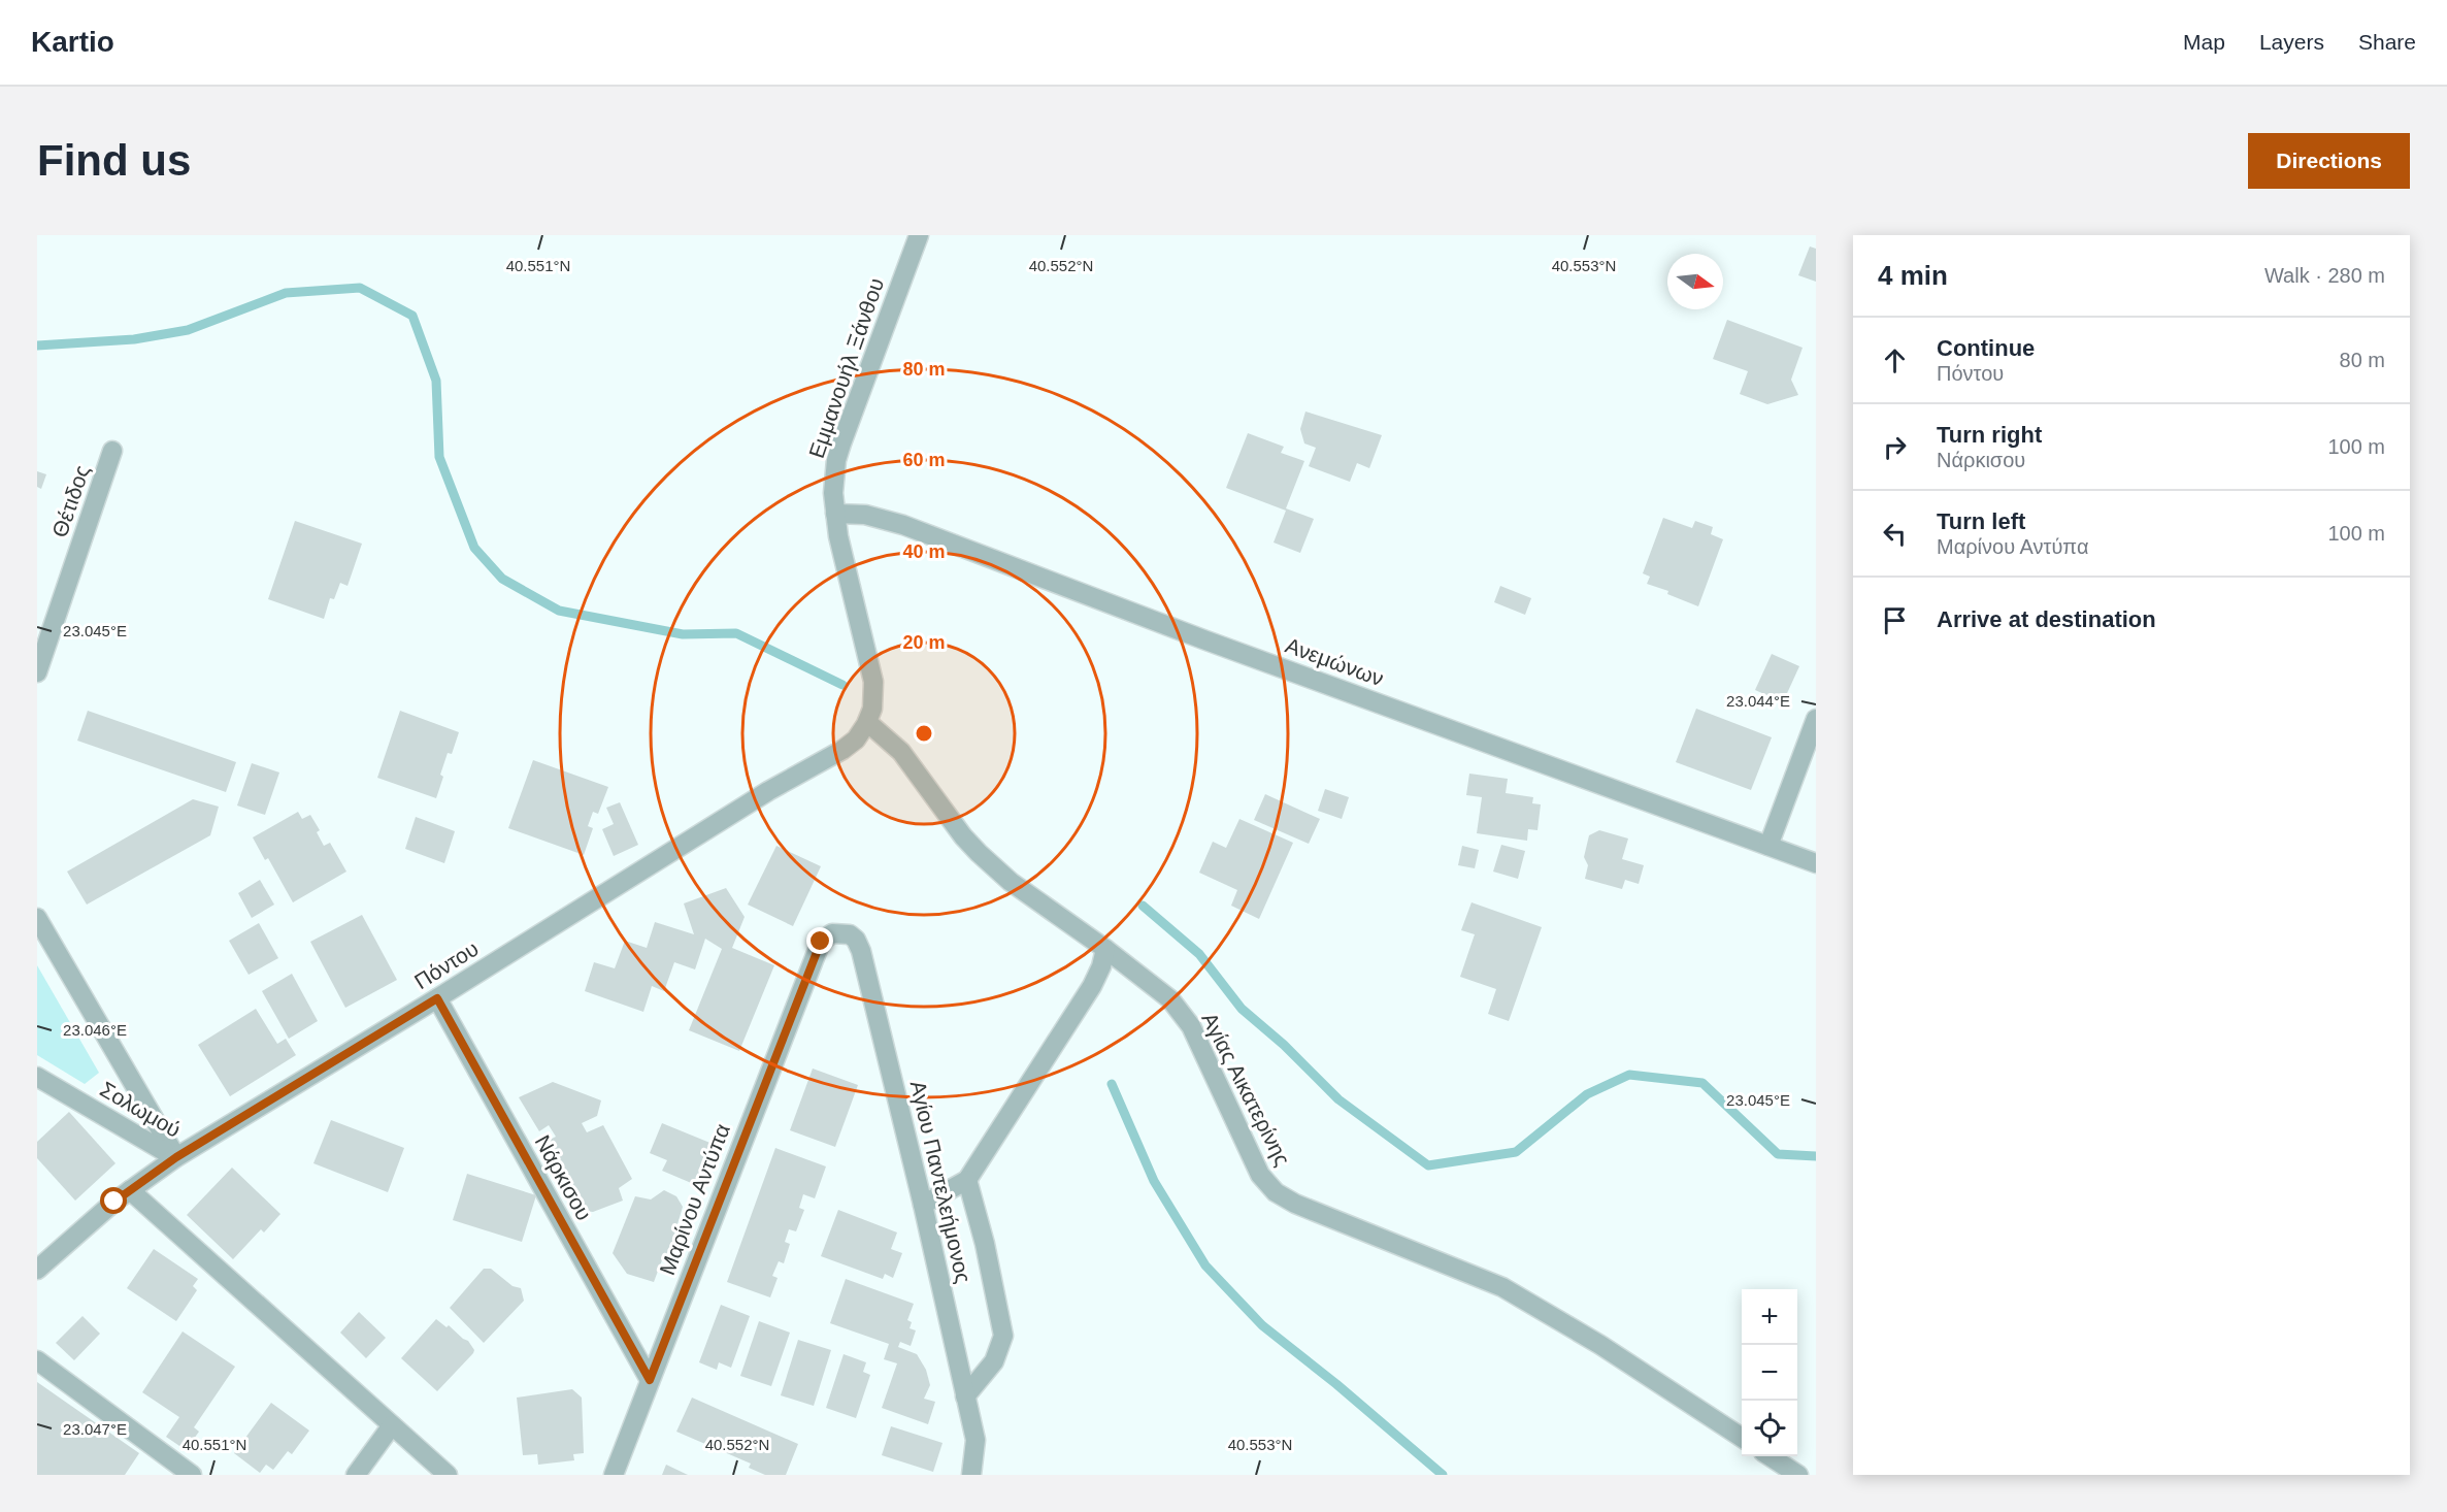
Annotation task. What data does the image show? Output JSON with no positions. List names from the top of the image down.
{
  "streets": {
    "street": [
      "Εμμανουήλ Ξάνθου",
      "Θέτιδος",
      "Ανεμώνων",
      "Πόντου",
      "Αγίας Αικατερίνης",
      "Σολωμού",
      "Νάρκισου",
      "Αγίου Παντελεήμονος",
      "Μαρίνου Αντύπα"
    ]
  },
  "crossings": [
    ["Εμμανουήλ Ξάνθου", "Ανεμώνων"],
    ["Εμμανουήλ Ξάνθου", "Πόντου"],
    ["Πόντου", "Αγίας Αικατερίνης"],
    ["Πόντου", "Σολωμού"],
    ["Πόντου", "Νάρκισου"],
    ["Νάρκισου", "Μαρίνου Αντύπα"],
    ["Αγίου Παντελεήμονος", "Μαρίνου Αντύπα"]
  ],
  "north": "right",
  "page": {
    "header": "Kartio",
    "nav": ["Map", "Layers", "Share"],
    "buttons": "Directions",
    "title": "Find us",
    "heading": ["4 min", "Walk · 280 m"],
    "list": [
      ["Continue", "Πόντου", "80 m"],
      ["Turn right", "Νάρκισου", "100 m"],
      ["Turn left", "Μαρίνου Αντύπα", "100 m"],
      "Arrive at destination"
    ],
    "map_buttons": ["+", "−"]
  },
  "coordinates": [
    "40.551°N",
    "40.552°N",
    "40.553°N",
    "23.045°E",
    "23.044°E",
    "23.046°E",
    "23.047°E"
  ],
  "rings": [
    "80 m",
    "60 m",
    "40 m",
    "20 m"
  ]
}
